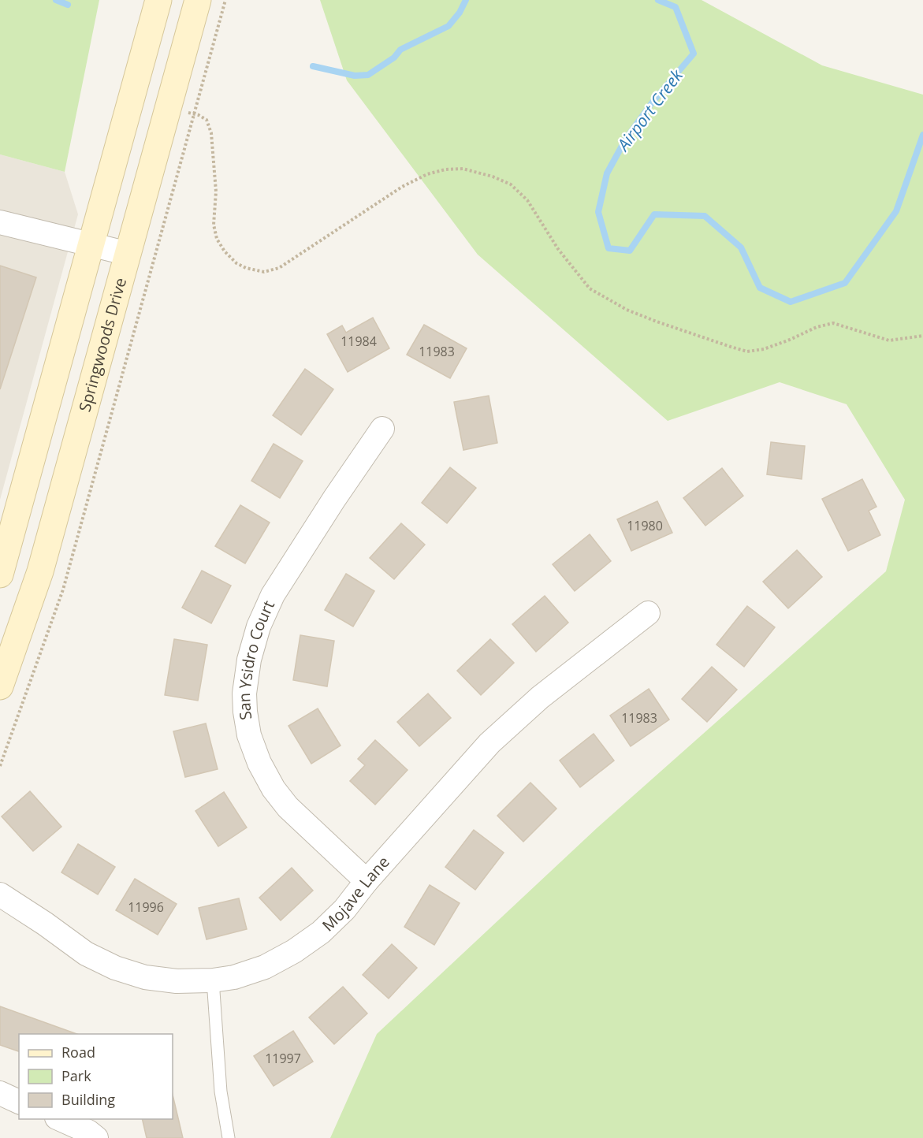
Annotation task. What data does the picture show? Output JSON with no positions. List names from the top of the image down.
{
  "streets": {
    "street": ["Springwoods Drive", "San Ysidro Court", "Mojave Lane"]
  },
  "crossings": [
    ["San Ysidro Court", "Mojave Lane"]
  ],
  "water": ["Airport Creek"],
  "house_numbers": [
    "11984",
    "11983",
    "11980",
    "11983",
    "11996",
    "11997"
  ],
  "legend": ["Road", "Park", "Building"]
}
